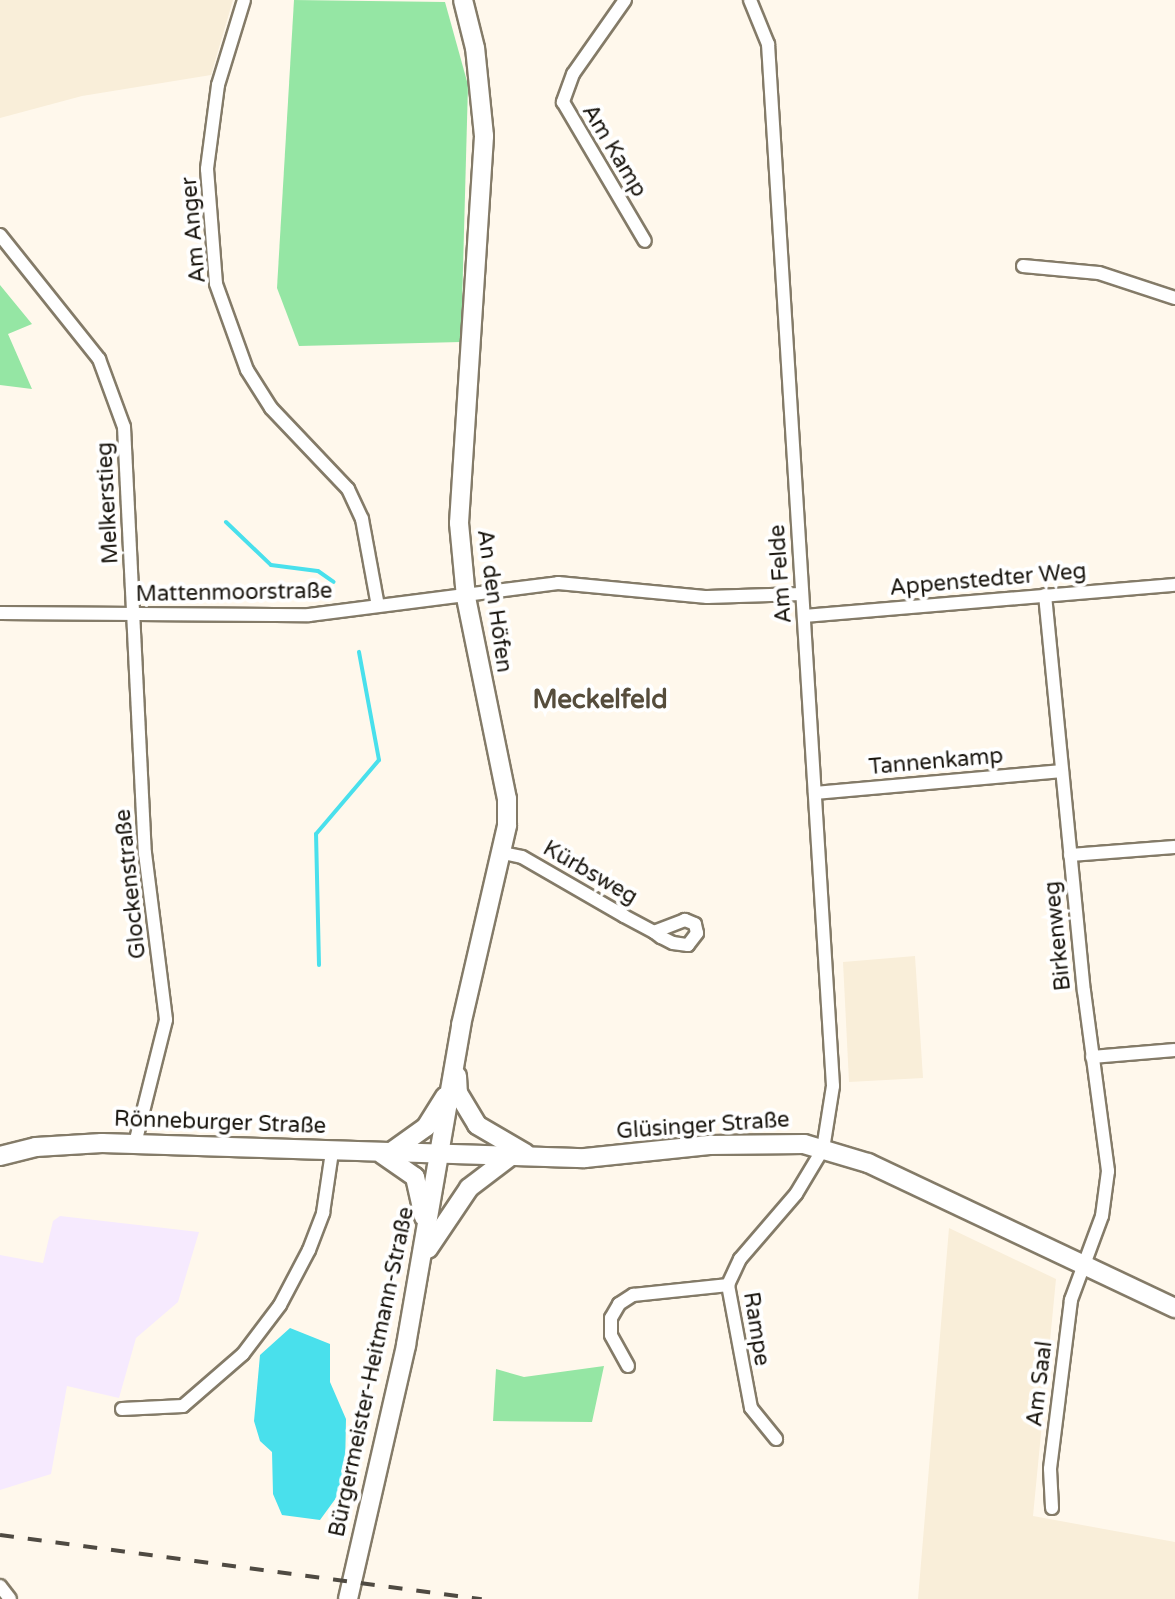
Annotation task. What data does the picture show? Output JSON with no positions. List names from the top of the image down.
{
  "streets": {
    "street": [
      "Am Kamp",
      "Am Anger",
      "Melkerstieg",
      "Am Felde",
      "Appenstedter Weg",
      "Mattenmoorstraße",
      "An den Höfen",
      "Tannenkamp",
      "Kürbsweg",
      "Glockenstraße",
      "Birkenweg",
      "Rönneburger Straße",
      "Glüsinger Straße",
      "Rampe",
      "Bürgermeister-Heitmann-Straße",
      "Am Saal"
    ]
  },
  "crossings": [
    ["Am Anger", "Mattenmoorstraße"],
    ["Melkerstieg", "Mattenmoorstraße"],
    ["Melkerstieg", "Glockenstraße"],
    ["Am Felde", "Appenstedter Weg"],
    ["Am Felde", "Mattenmoorstraße"],
    ["Am Felde", "Tannenkamp"],
    ["Am Felde", "Glüsinger Straße"],
    ["Am Felde", "Rampe"],
    ["Appenstedter Weg", "Birkenweg"],
    ["Mattenmoorstraße", "An den Höfen"],
    ["Mattenmoorstraße", "Glockenstraße"],
    ["An den Höfen", "Kürbsweg"],
    ["An den Höfen", "Rönneburger Straße"],
    ["An den Höfen", "Glüsinger Straße"],
    ["An den Höfen", "Bürgermeister-Heitmann-Straße"],
    ["Tannenkamp", "Birkenweg"],
    ["Glockenstraße", "Rönneburger Straße"],
    ["Birkenweg", "Glüsinger Straße"],
    ["Birkenweg", "Am Saal"],
    ["Rönneburger Straße", "Glüsinger Straße"],
    ["Rönneburger Straße", "Bürgermeister-Heitmann-Straße"],
    ["Glüsinger Straße", "Rampe"],
    ["Glüsinger Straße", "Bürgermeister-Heitmann-Straße"],
    ["Glüsinger Straße", "Am Saal"]
  ],
  "districts": ["Meckelfeld"]
}
